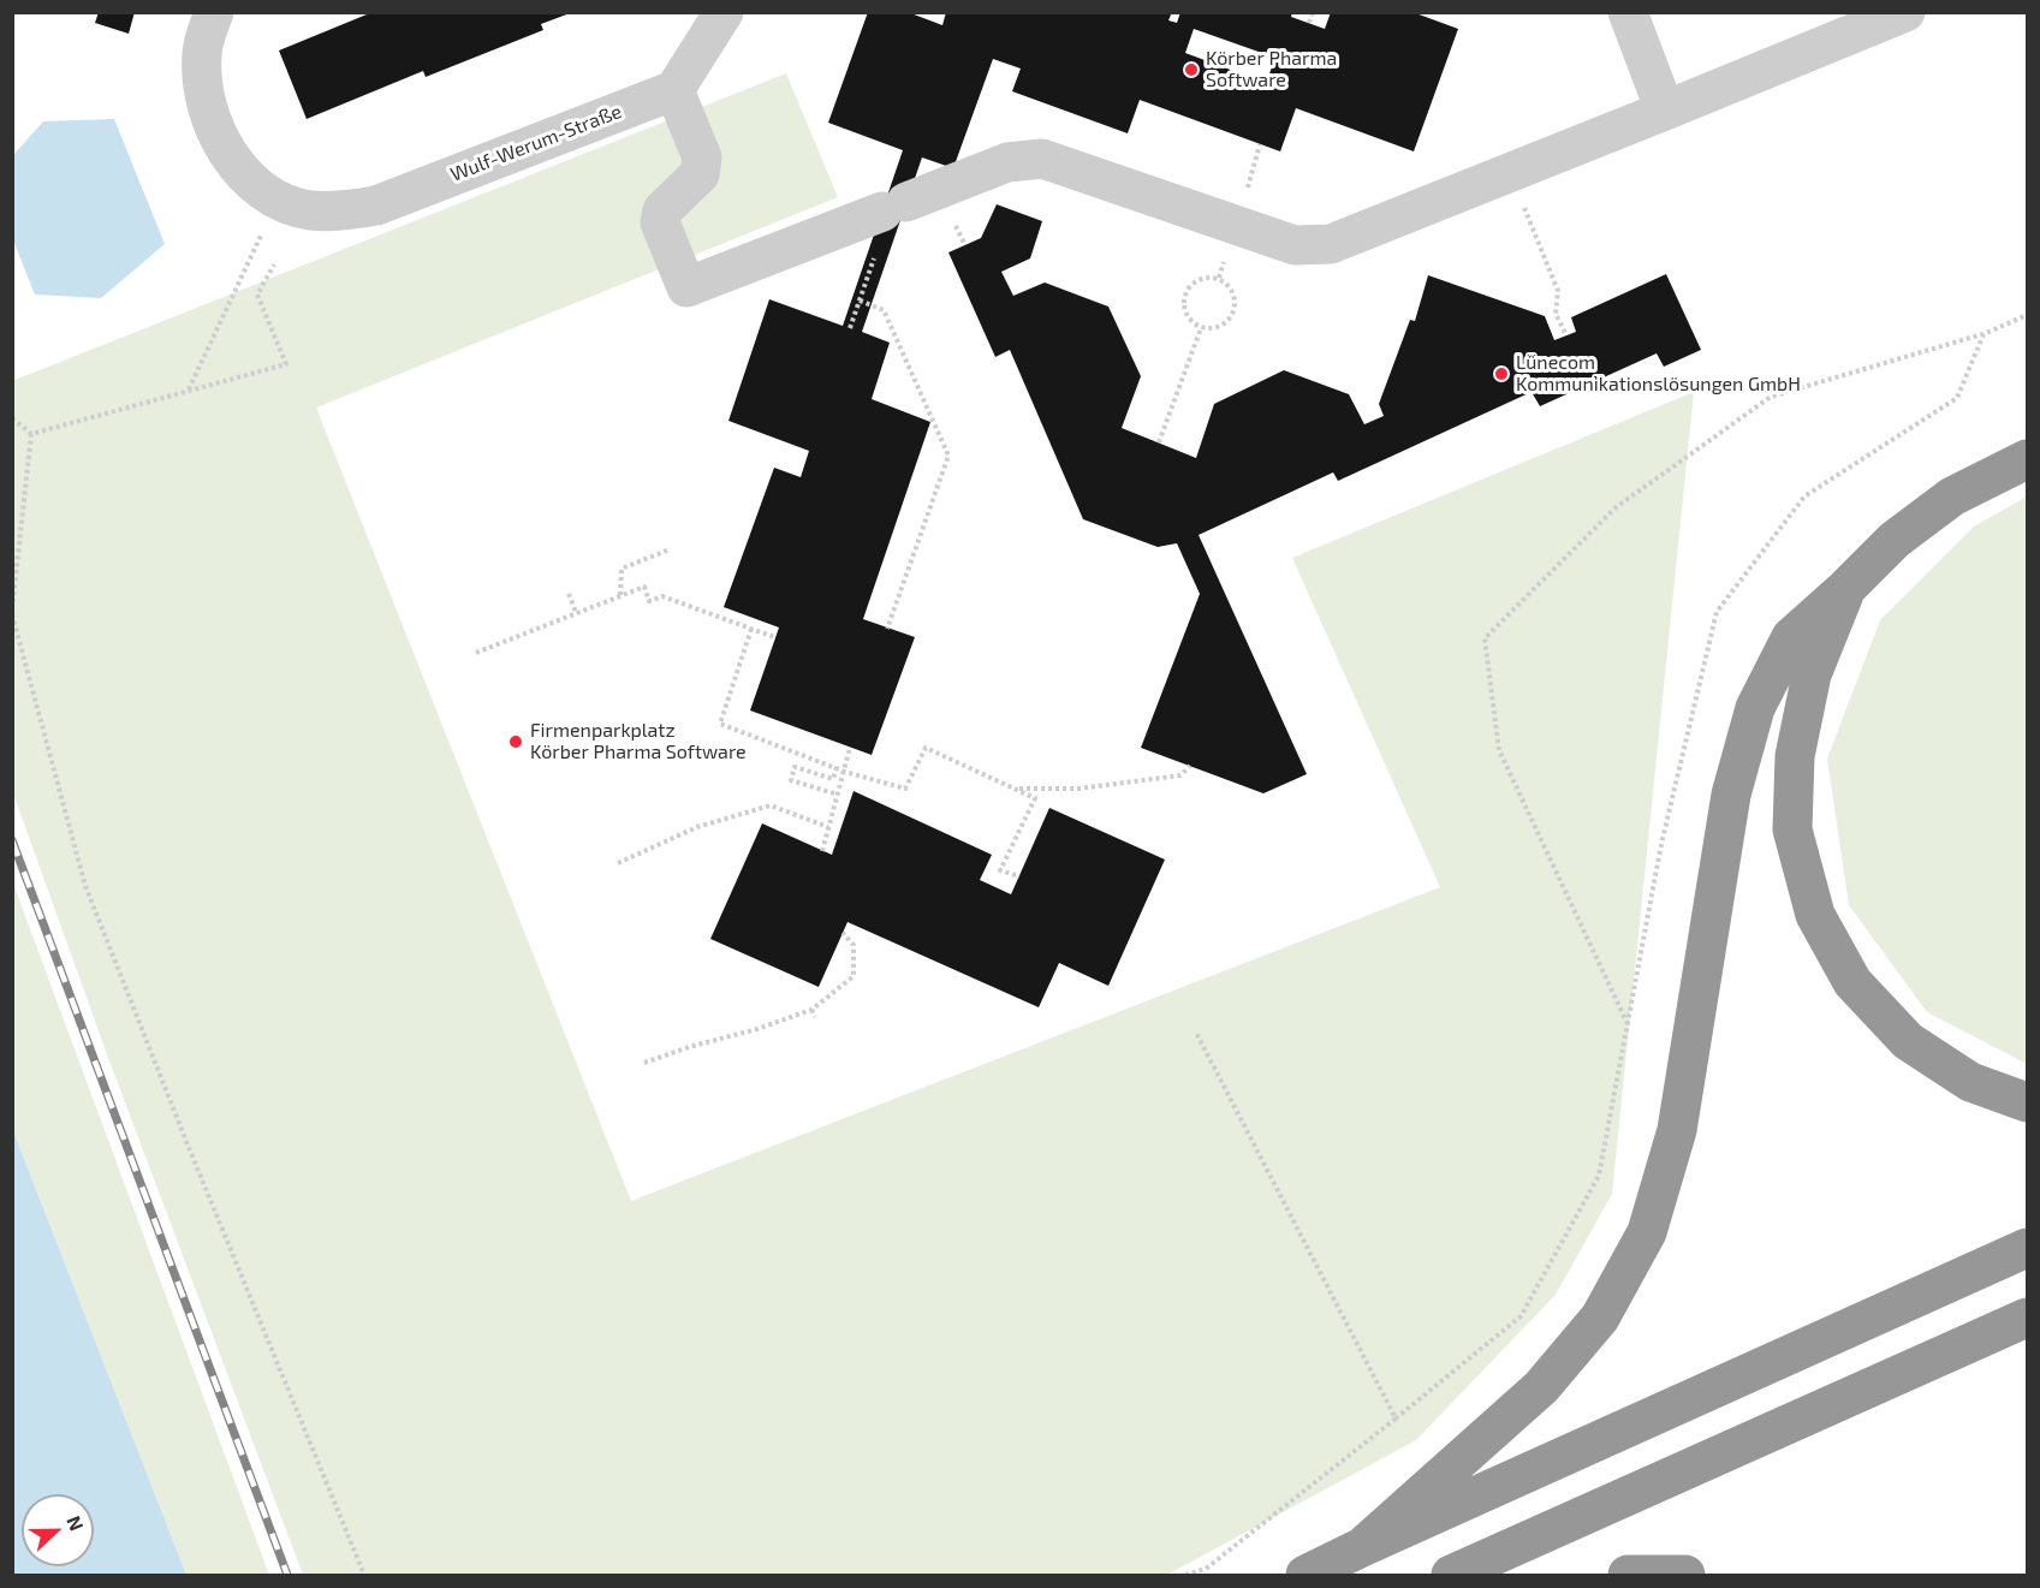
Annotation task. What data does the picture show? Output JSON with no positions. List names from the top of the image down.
{
  "streets": {
    "street": ["Wulf-Werum-Straße"]
  },
  "places": ["Körber Pharma Software", "Lünecom Kommunikationslösungen GmbH", "Firmenparkplatz Körber Pharma Software"],
  "north": "right"
}
